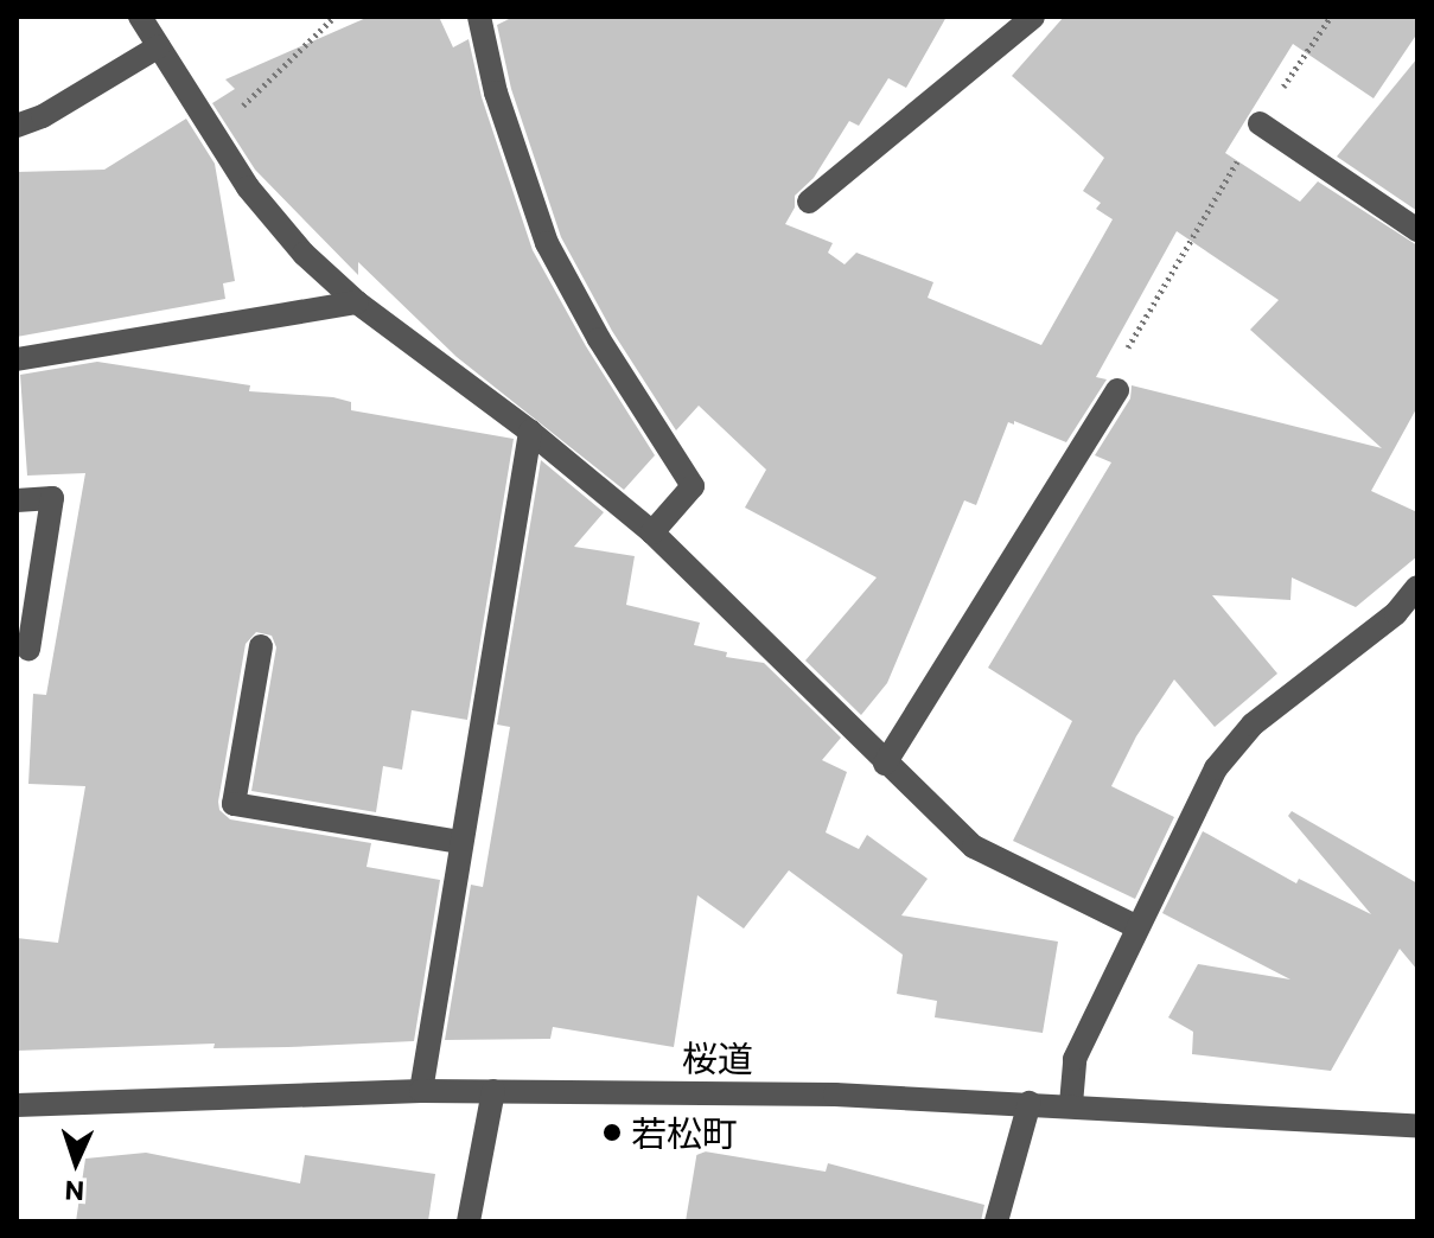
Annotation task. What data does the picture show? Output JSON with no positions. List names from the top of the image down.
{
  "streets": {
    "street": ["桜道"]
  },
  "places": ["若松町"],
  "north": "bottom"
}
